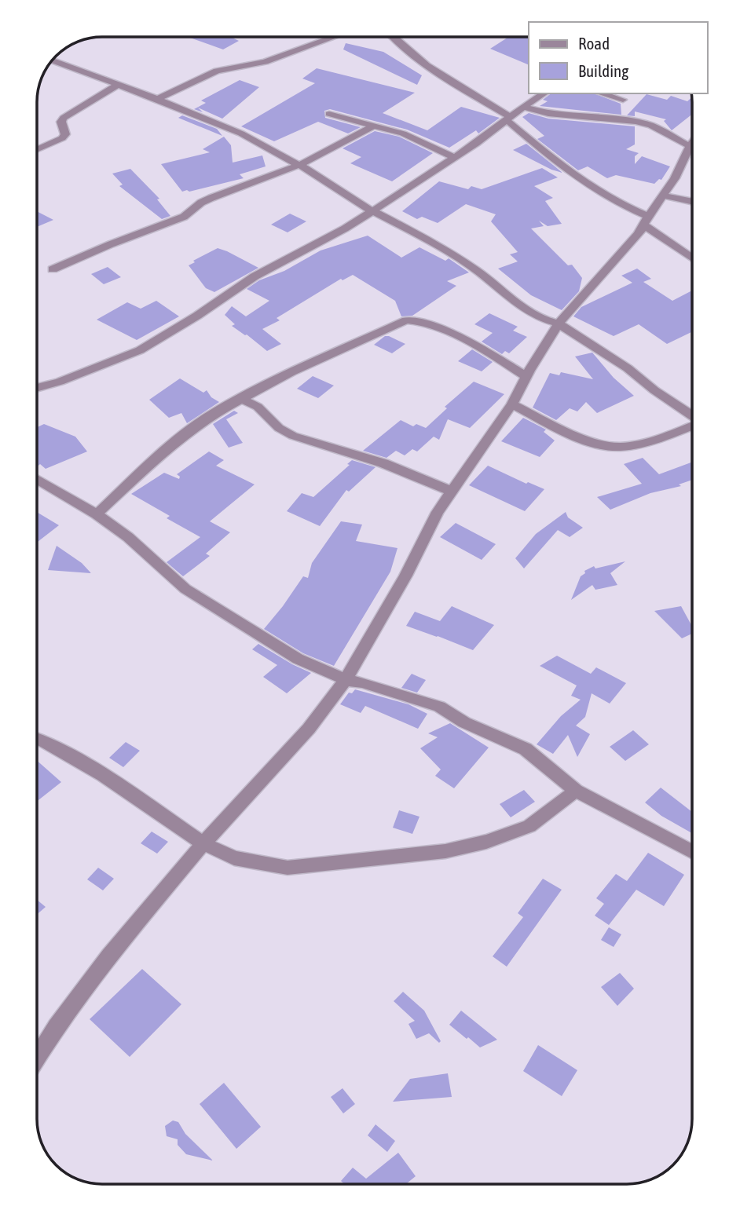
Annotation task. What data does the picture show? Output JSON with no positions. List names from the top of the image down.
{
  "legend": ["Road", "Building"]
}
